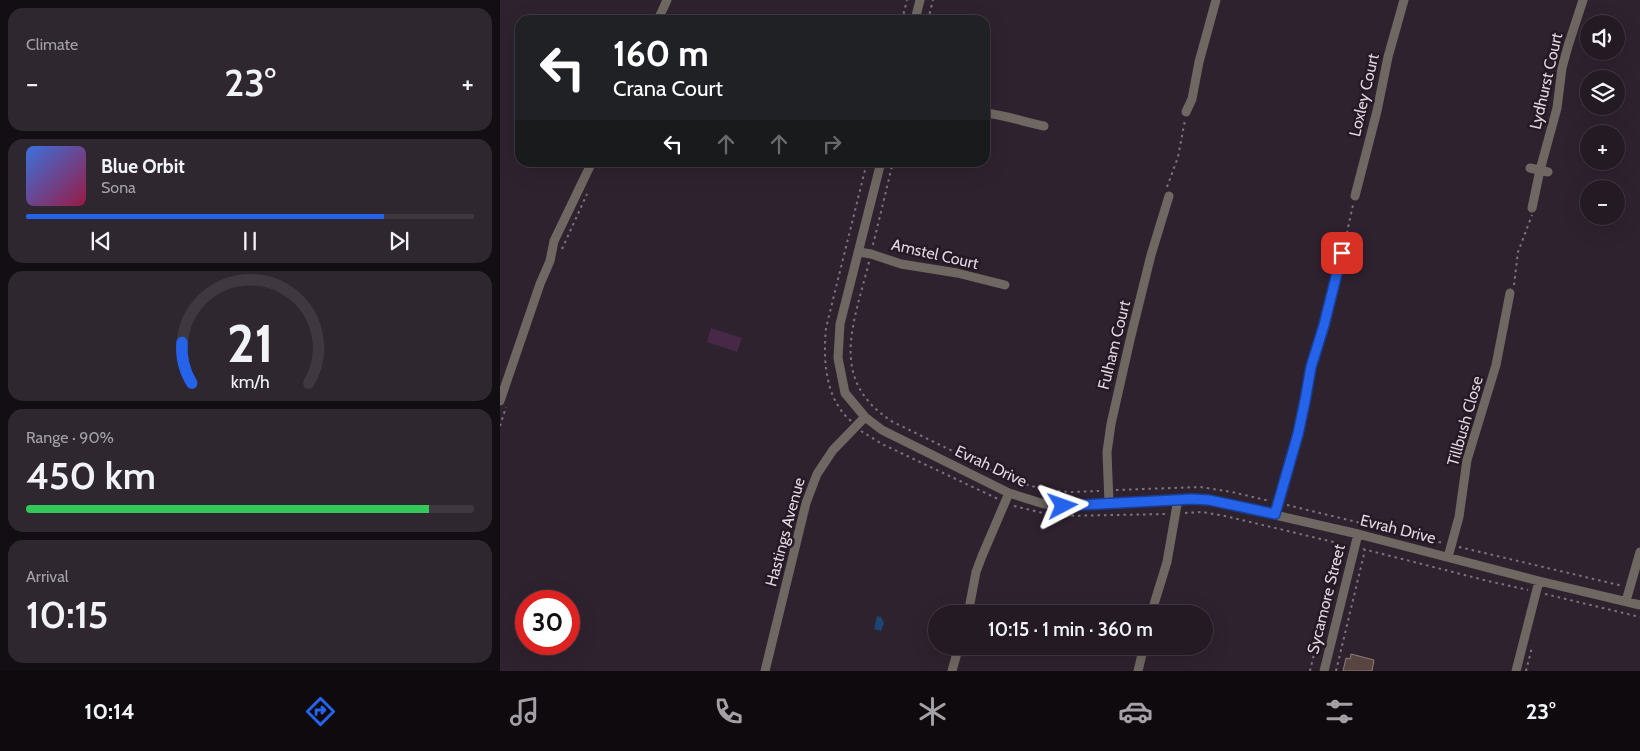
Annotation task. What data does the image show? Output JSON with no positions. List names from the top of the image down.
{
  "streets": {
    "street": [
      "Lydhurst Court",
      "Loxley Court",
      "Amstel Court",
      "Fulham Court",
      "Tillbush Close",
      "Evrah Drive",
      "Hastings Avenue",
      "Sycamore Street"
    ]
  },
  "crossings": [
    ["Amstel Court", "Evrah Drive"],
    ["Fulham Court", "Evrah Drive"],
    ["Tillbush Close", "Evrah Drive"],
    ["Evrah Drive", "Hastings Avenue"],
    ["Evrah Drive", "Sycamore Street"]
  ],
  "page": {
    "tile": [
      "Climate",
      ["Range · 90%", "450 km"],
      ["Arrival", "10:15"]
    ],
    "map_buttons": ["+", "−"],
    "turn": ["160 m", "Crana Court"],
    "heat": ["−", "23°", "+"],
    "song": ["Blue Orbit", "Sona"],
    "limit": "30",
    "trip": "10:15 · 1 min · 360 m",
    "tabs": ["10:14", "23°"],
    "gauge": ["21", "km/h"]
  }
}
